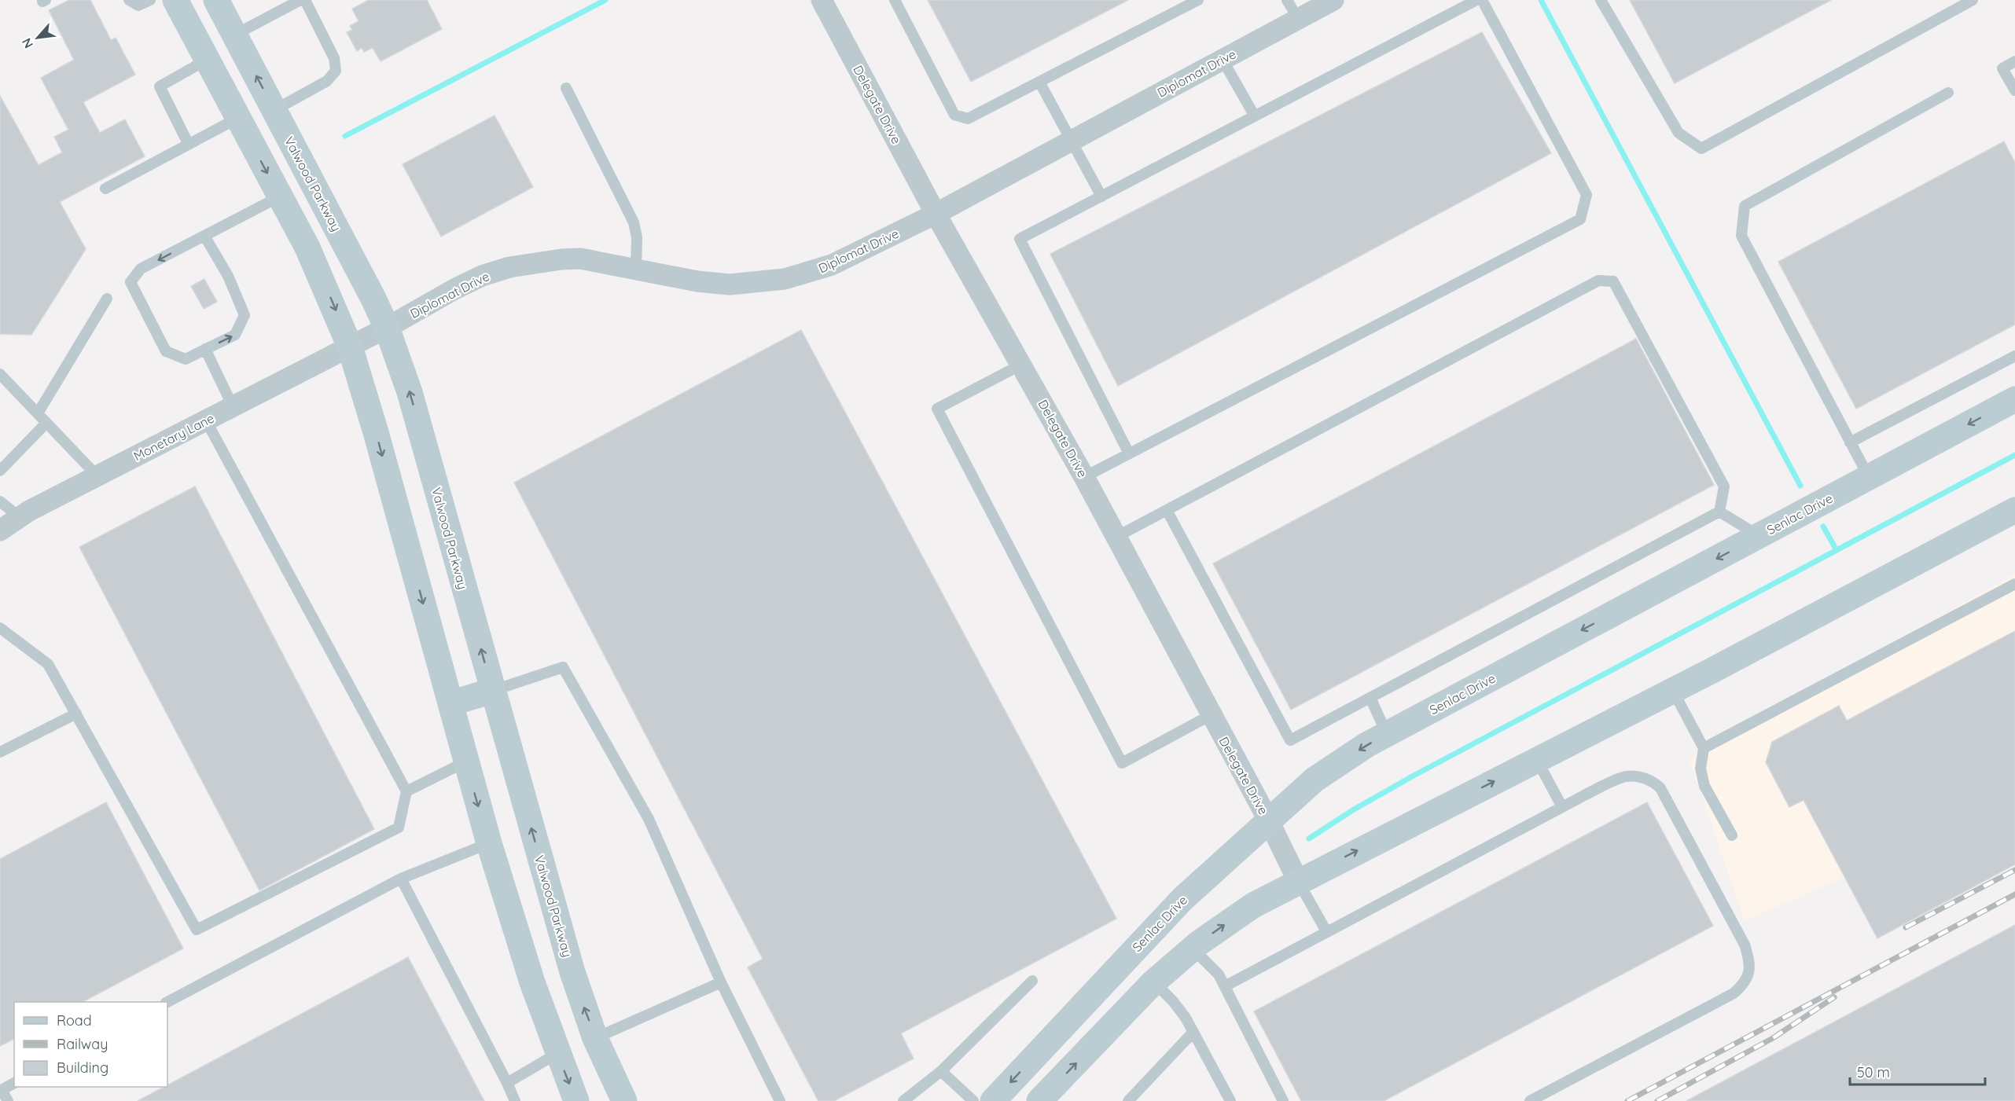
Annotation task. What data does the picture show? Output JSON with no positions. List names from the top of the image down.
{
  "streets": {
    "main road": ["Valwood Parkway", "Senlac Drive"],
    "street": ["Diplomat Drive", "Delegate Drive", "Monetary Lane"]
  },
  "crossings": [
    ["Diplomat Drive", "Delegate Drive"],
    ["Diplomat Drive", "Valwood Parkway"],
    ["Diplomat Drive", "Monetary Lane"],
    ["Delegate Drive", "Senlac Drive"]
  ],
  "legend": ["Road", "Railway", "Building"],
  "scale_bar": "50 m",
  "north": "bottom left"
}
